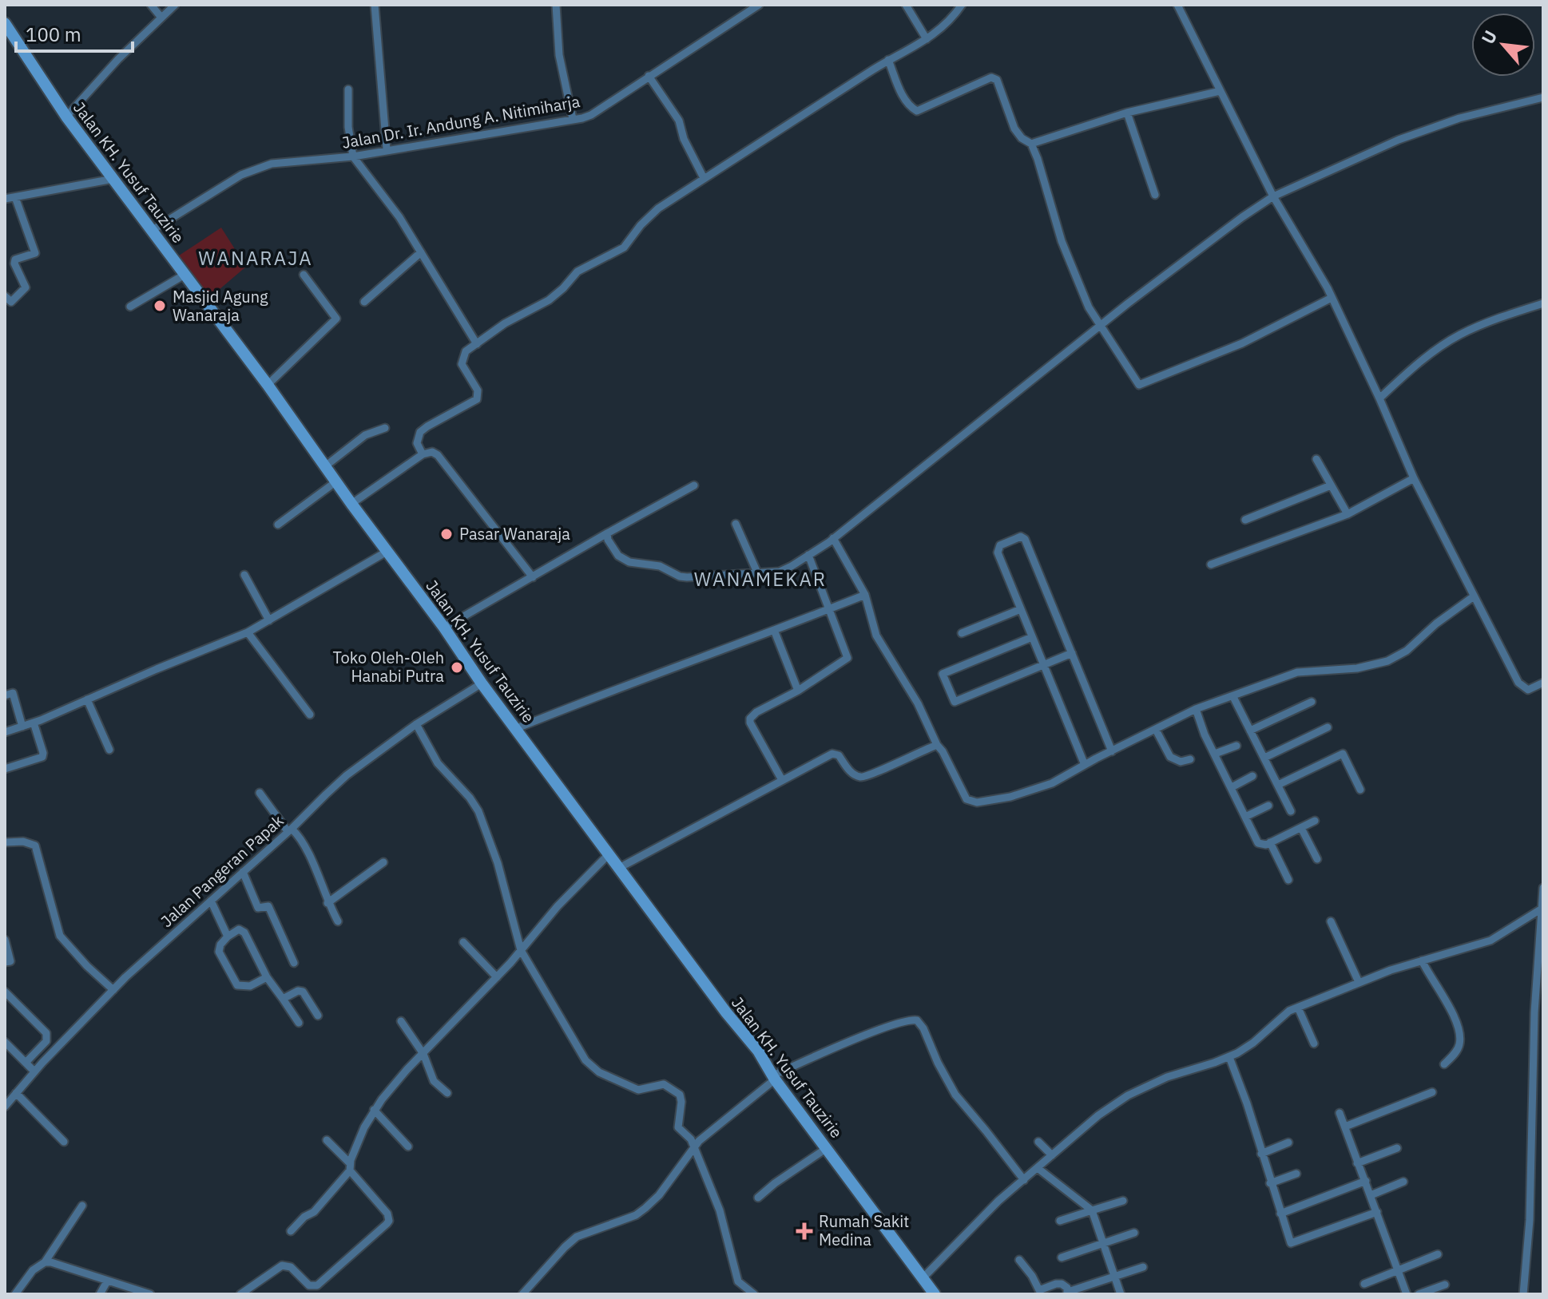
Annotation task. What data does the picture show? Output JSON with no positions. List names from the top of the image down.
{
  "streets": {
    "main road": ["Jalan KH. Yusuf Tauzirie"],
    "street": ["Jalan Dr. Ir. Andung A. Nitimiharja", "Jalan Pangeran Papak"]
  },
  "crossings": [
    ["Jalan Dr. Ir. Andung A. Nitimiharja", "Jalan KH. Yusuf Tauzirie"],
    ["Jalan KH. Yusuf Tauzirie", "Jalan Pangeran Papak"]
  ],
  "districts": ["WANARAJA", "WANAMEKAR"],
  "places": {
    "other": ["Masjid Agung Wanaraja", "Pasar Wanaraja", "Toko Oleh-Oleh Hanabi Putra"],
    "health": ["Rumah Sakit Medina"]
  },
  "scale_bar": "100 m",
  "north": "top left"
}
